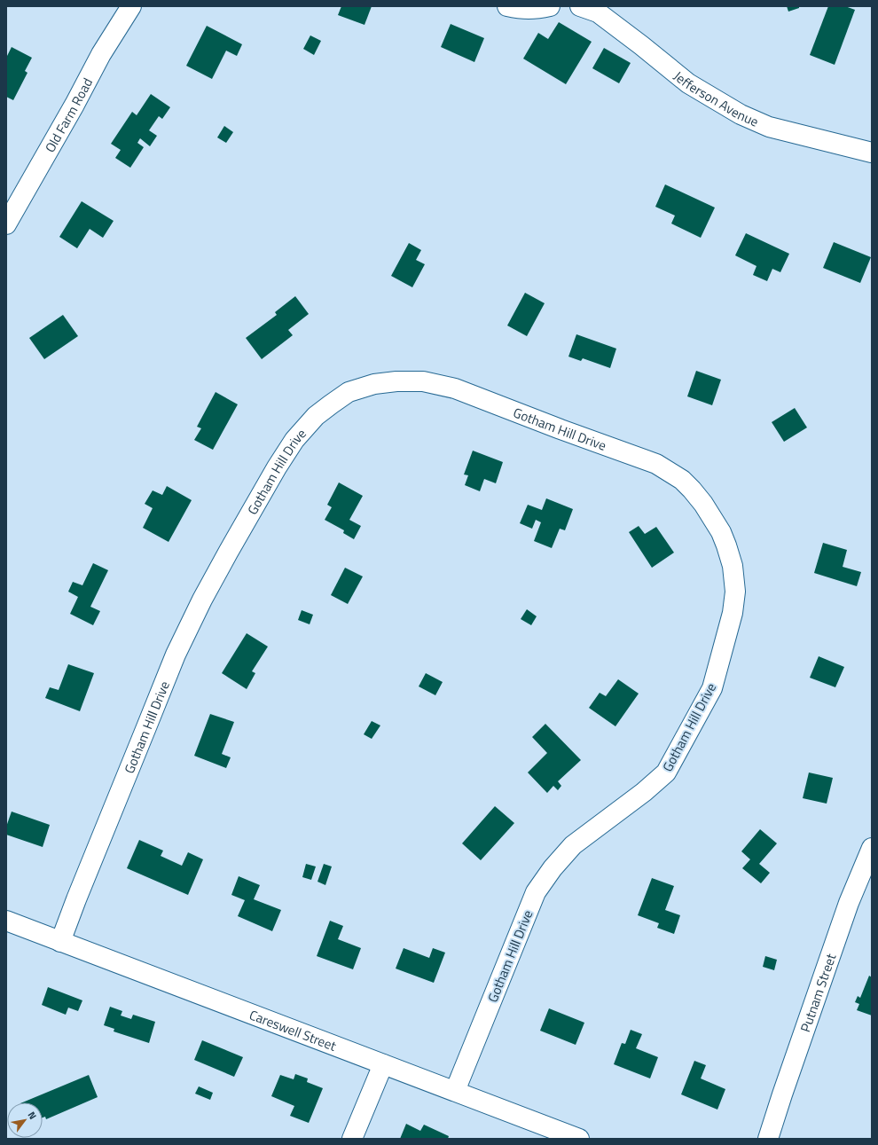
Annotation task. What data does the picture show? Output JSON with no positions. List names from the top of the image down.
{
  "streets": {
    "street": [
      "Jefferson Avenue",
      "Old Farm Road",
      "Gotham Hill Drive",
      "Putnam Street",
      "Careswell Street"
    ]
  },
  "crossings": [
    ["Gotham Hill Drive", "Careswell Street"]
  ],
  "north": "top right"
}
